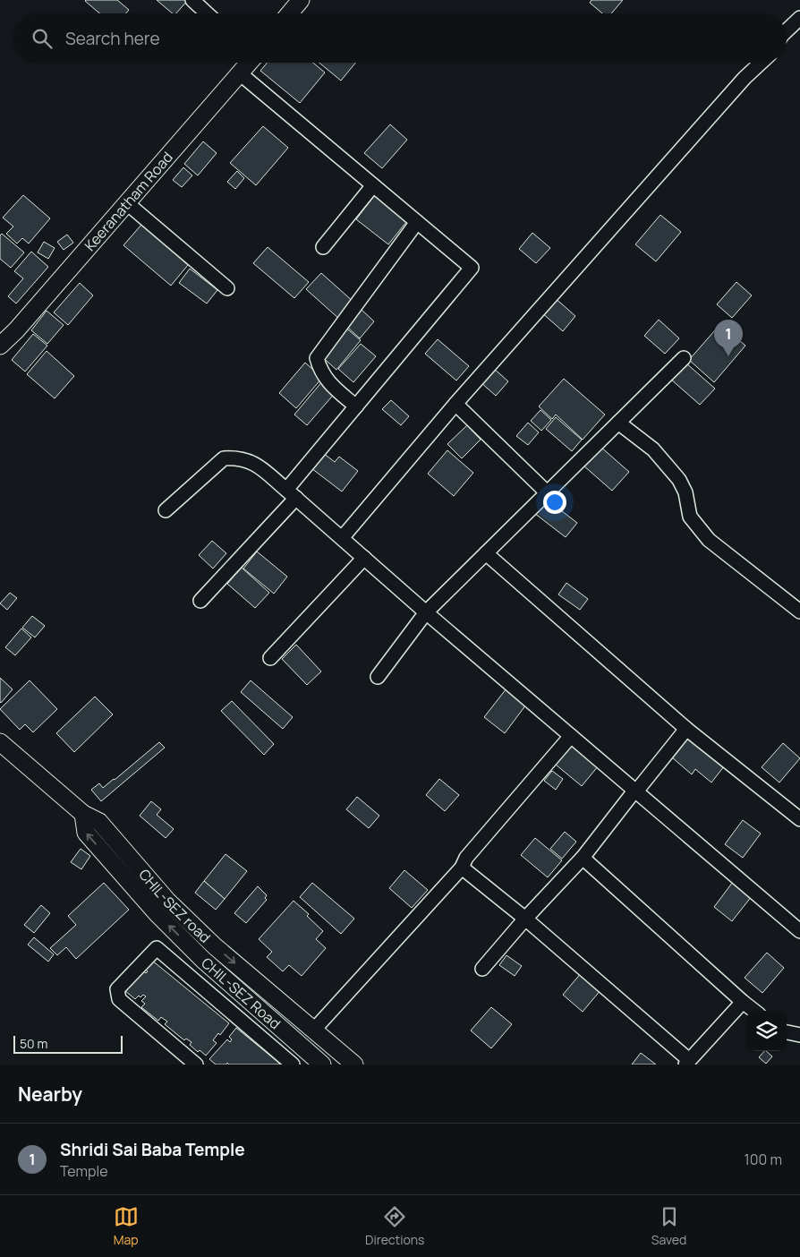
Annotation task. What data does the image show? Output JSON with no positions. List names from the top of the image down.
{
  "streets": {
    "street": ["Keeranatham Road", "CHIL-SEZ road", "CHIL-SEZ Road"]
  },
  "crossings": [
    ["CHIL-SEZ road", "CHIL-SEZ Road"]
  ],
  "one_way": ["CHIL-SEZ road", "CHIL-SEZ Road"],
  "scale_bar": "50 m",
  "page": {
    "search": "Search here",
    "pins": "1",
    "scale": "50 m",
    "heading": "Nearby",
    "list": [
      {
        "mark": "1",
        "name": "Shridi Sai Baba Temple",
        "note": "Temple",
        "value": "100 m"
      }
    ],
    "nav": ["Map", "Directions", "Saved"]
  }
}
